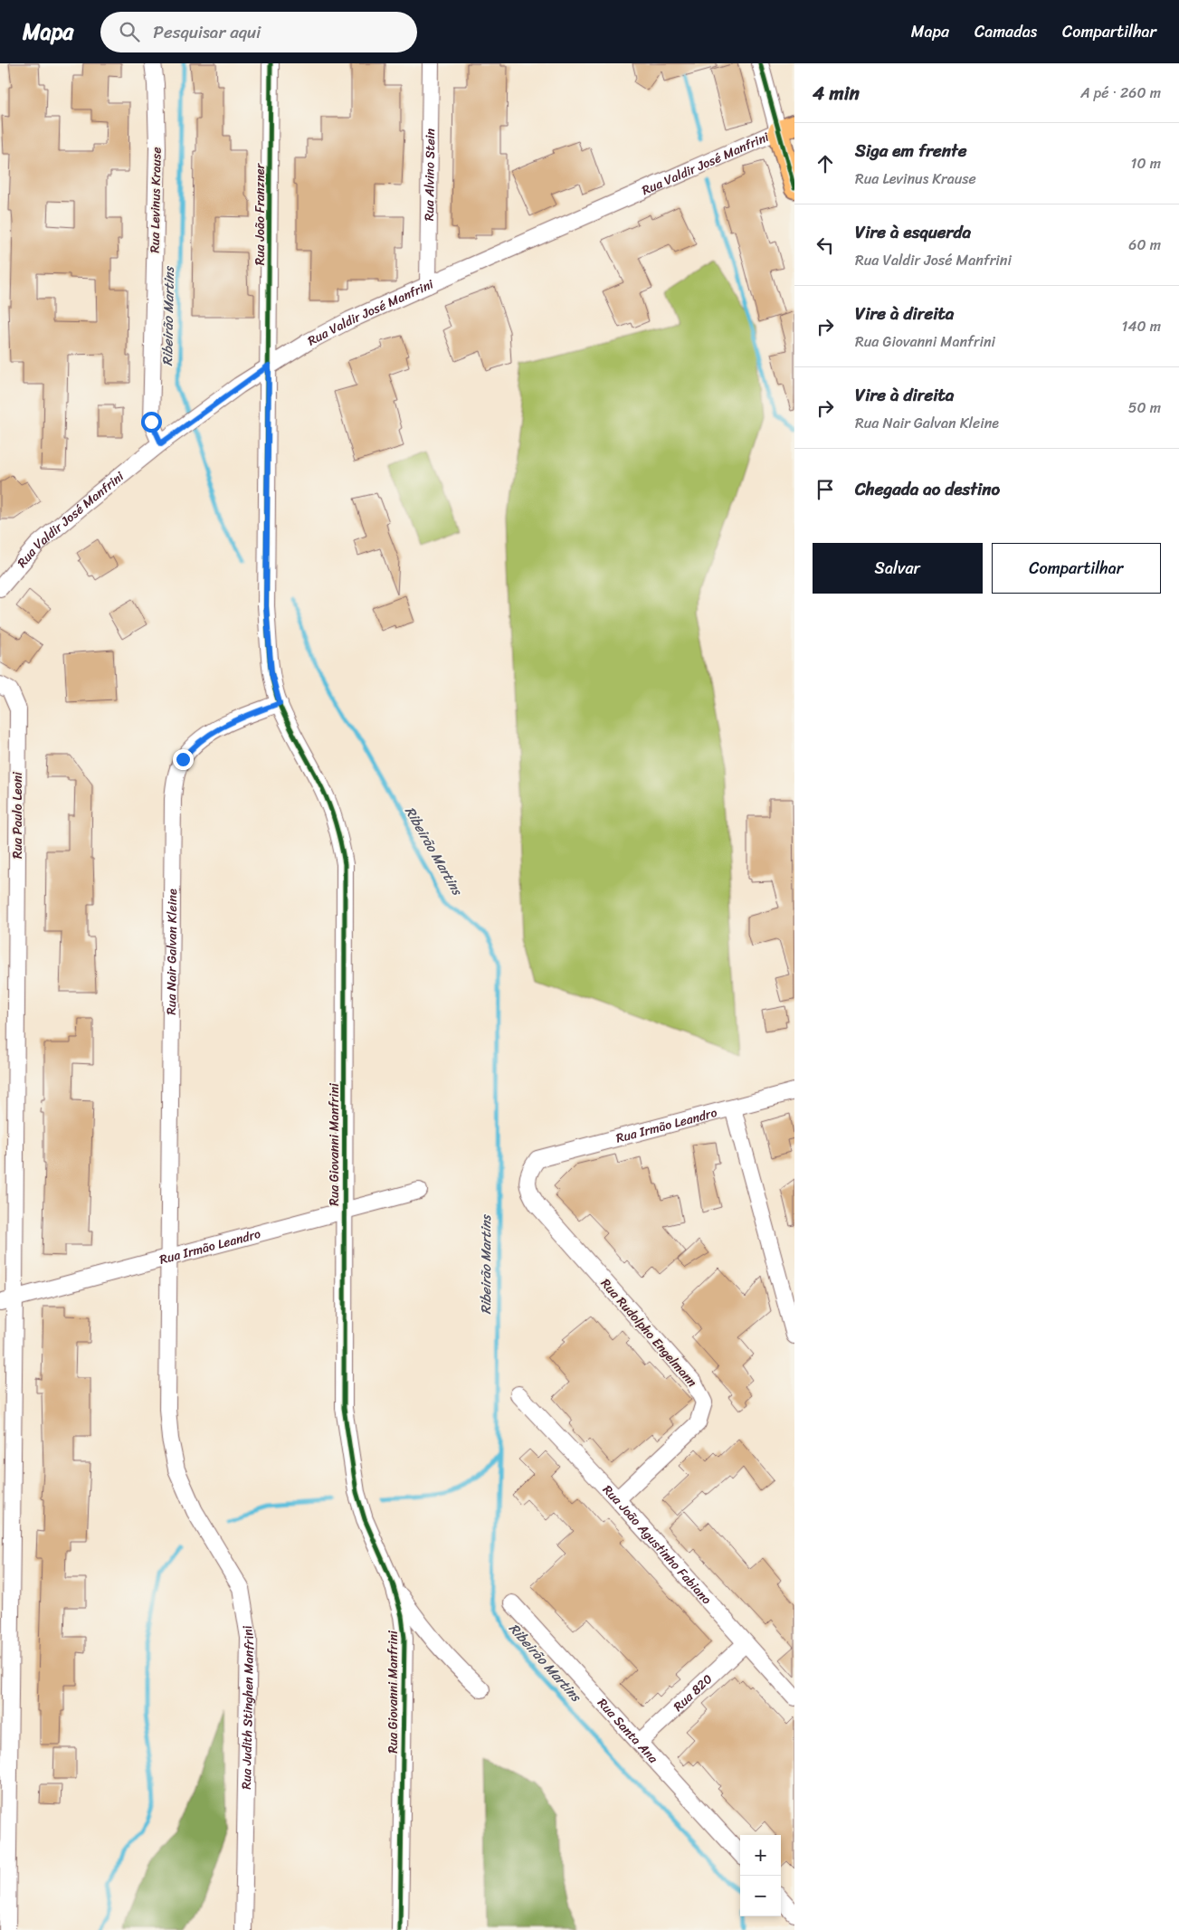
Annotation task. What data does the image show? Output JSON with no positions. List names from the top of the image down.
{
  "streets": {
    "street": [
      "Rua Valdir José Manfrini",
      "Rua Alvino Stein",
      "Rua Levinus Krause",
      "Rua João Franzner",
      "Rua Paulo Leoni",
      "Rua Nair Galvan Kleine",
      "Rua Irmão Leandro",
      "Rua Giovanni Manfrini",
      "Rua Rudolpho Engelmann",
      "Rua João Agustinho Fabiano",
      "Rua 820",
      "Rua Judith Stinghen Manfrini",
      "Rua Santa Ana"
    ]
  },
  "crossings": [
    ["Rua Valdir José Manfrini", "Rua Alvino Stein"],
    ["Rua Valdir José Manfrini", "Rua Levinus Krause"],
    ["Rua Valdir José Manfrini", "Rua João Franzner"],
    ["Rua Valdir José Manfrini", "Rua Giovanni Manfrini"],
    ["Rua João Franzner", "Rua Giovanni Manfrini"],
    ["Rua Paulo Leoni", "Rua Irmão Leandro"],
    ["Rua Nair Galvan Kleine", "Rua Irmão Leandro"],
    ["Rua Nair Galvan Kleine", "Rua Giovanni Manfrini"],
    ["Rua Nair Galvan Kleine", "Rua Judith Stinghen Manfrini"],
    ["Rua Irmão Leandro", "Rua Giovanni Manfrini"],
    ["Rua Irmão Leandro", "Rua Rudolpho Engelmann"],
    ["Rua Irmão Leandro", "Rua Judith Stinghen Manfrini"],
    ["Rua Rudolpho Engelmann", "Rua João Agustinho Fabiano"],
    ["Rua João Agustinho Fabiano", "Rua 820"],
    ["Rua 820", "Rua Santa Ana"]
  ],
  "water": ["Ribeirão Martins"],
  "page": {
    "header": "Mapa",
    "search": "Pesquisar aqui",
    "nav": ["Mapa", "Camadas", "Compartilhar"],
    "heading": ["4 min", "A pé · 260 m"],
    "list": [
      ["Siga em frente", "Rua Levinus Krause", "10 m"],
      ["Vire à esquerda", "Rua Valdir José Manfrini", "60 m"],
      ["Vire à direita", "Rua Giovanni Manfrini", "140 m"],
      ["Vire à direita", "Rua Nair Galvan Kleine", "50 m"],
      "Chegada ao destino"
    ],
    "buttons": ["Salvar", "Compartilhar"],
    "map_buttons": ["+", "−"]
  }
}
